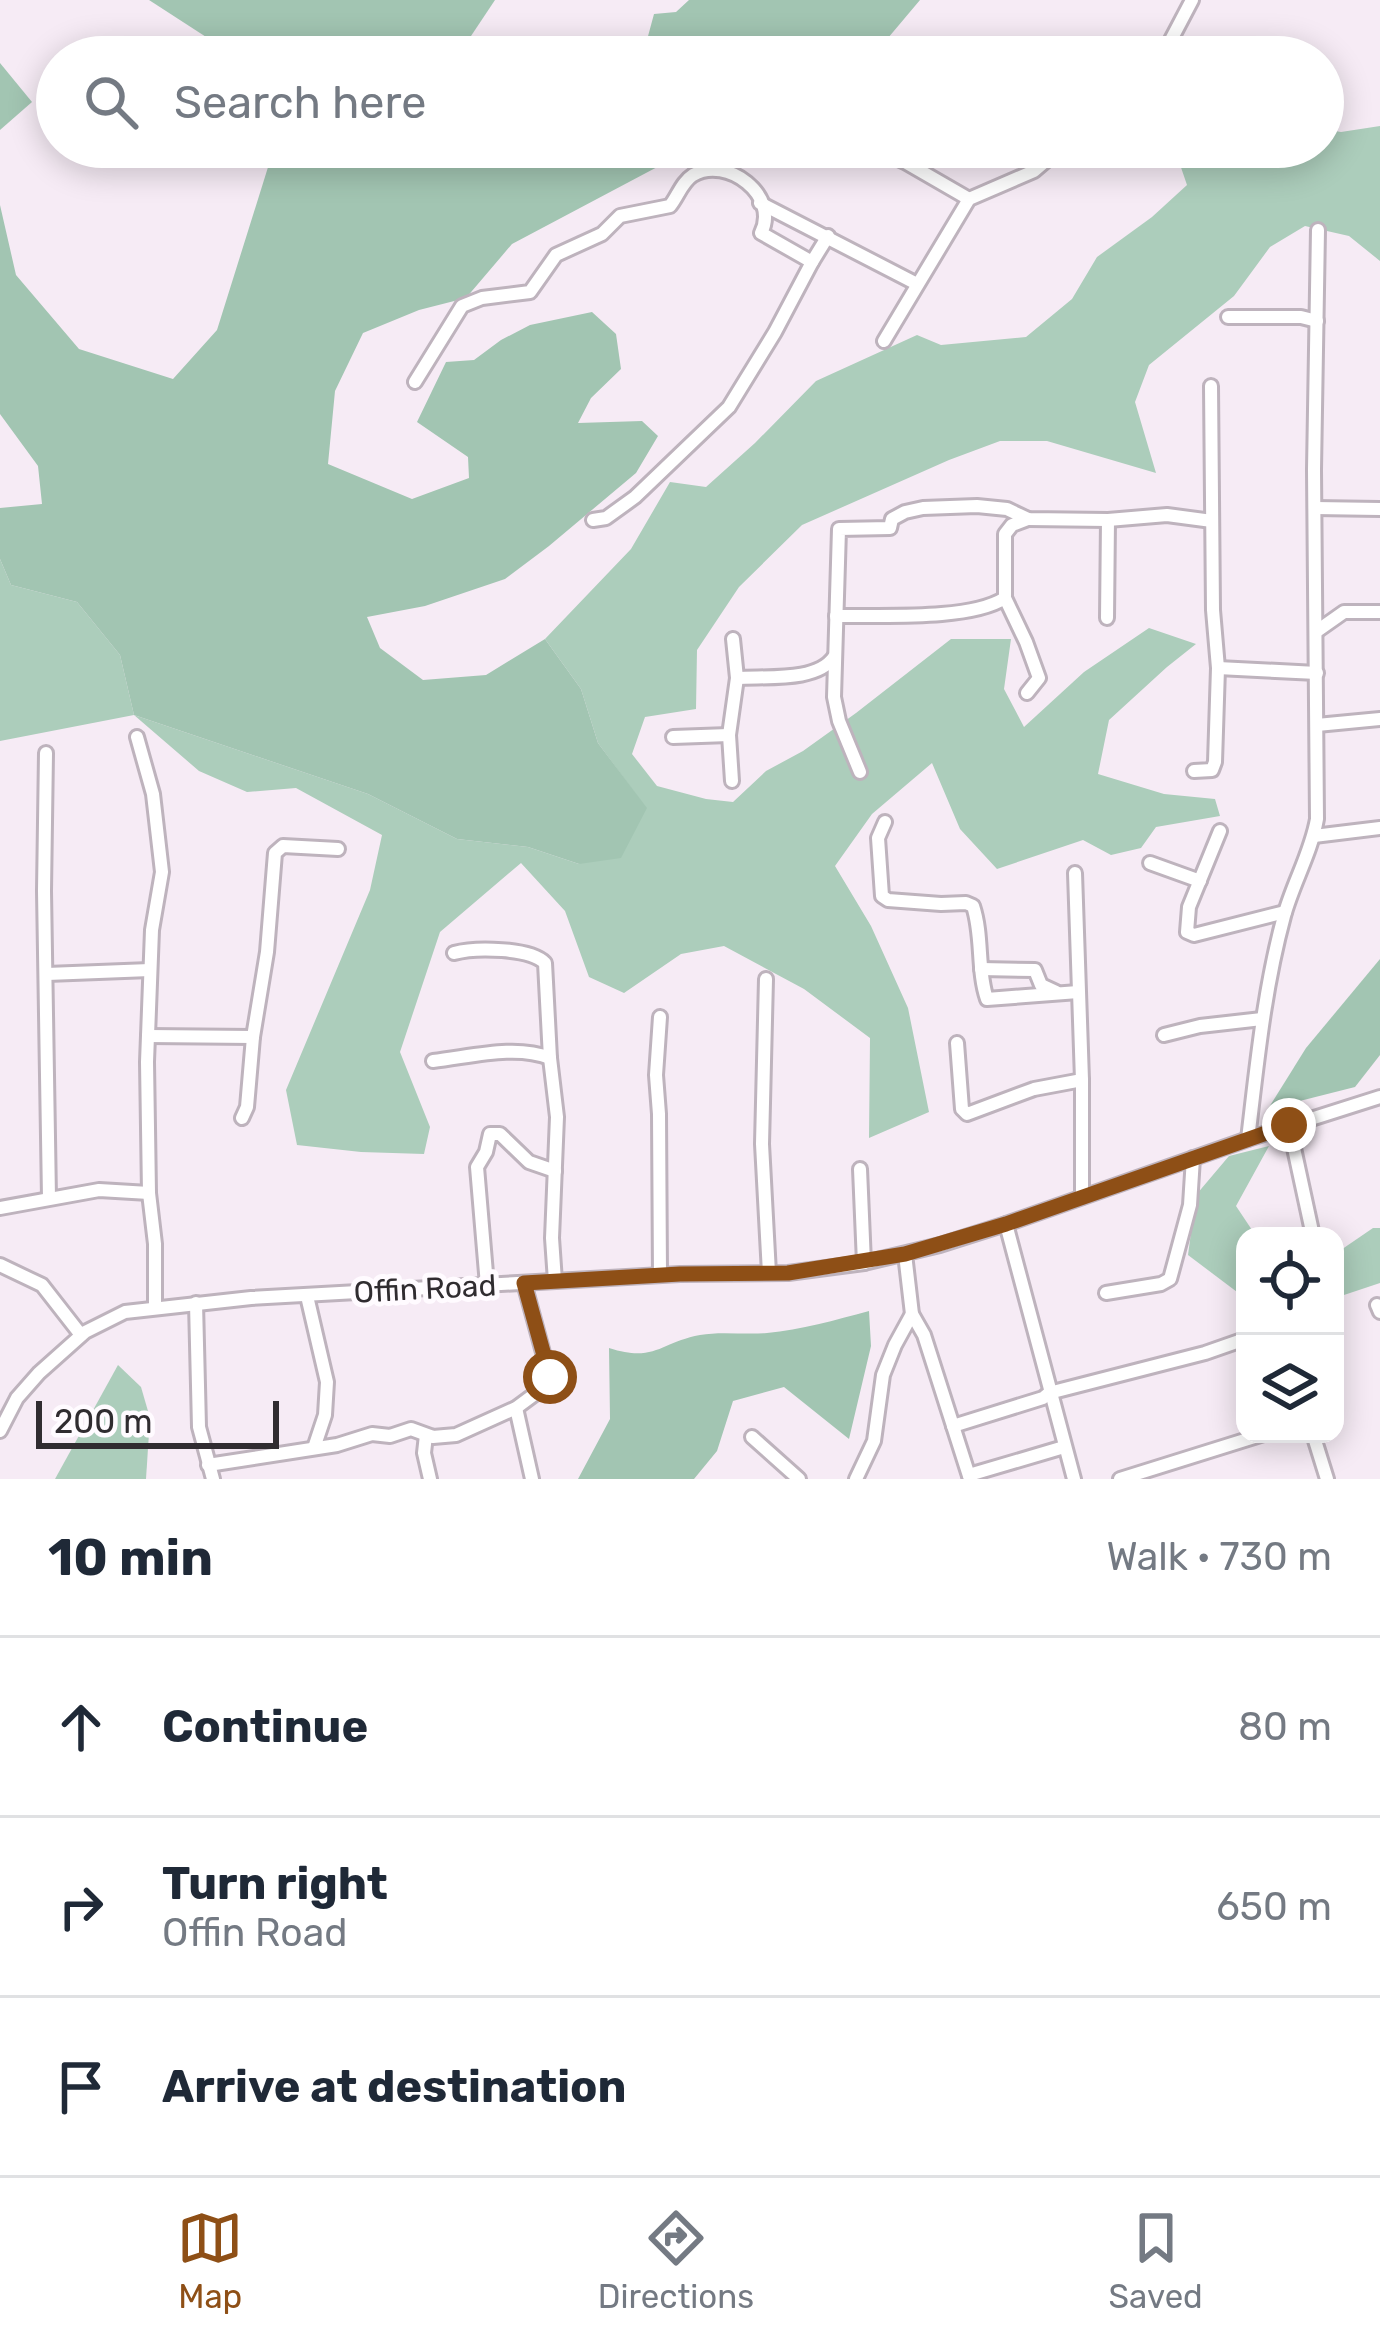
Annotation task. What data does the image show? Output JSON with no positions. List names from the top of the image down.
{
  "streets": {
    "street": ["Offin Road"]
  },
  "scale_bar": "200 m",
  "page": {
    "search": "Search here",
    "scale": "200 m",
    "heading": ["10 min", "Walk · 730 m"],
    "list": [
      ["Continue", "80 m"],
      ["Turn right", "Offin Road", "650 m"],
      "Arrive at destination"
    ],
    "nav": ["Map", "Directions", "Saved"]
  }
}
